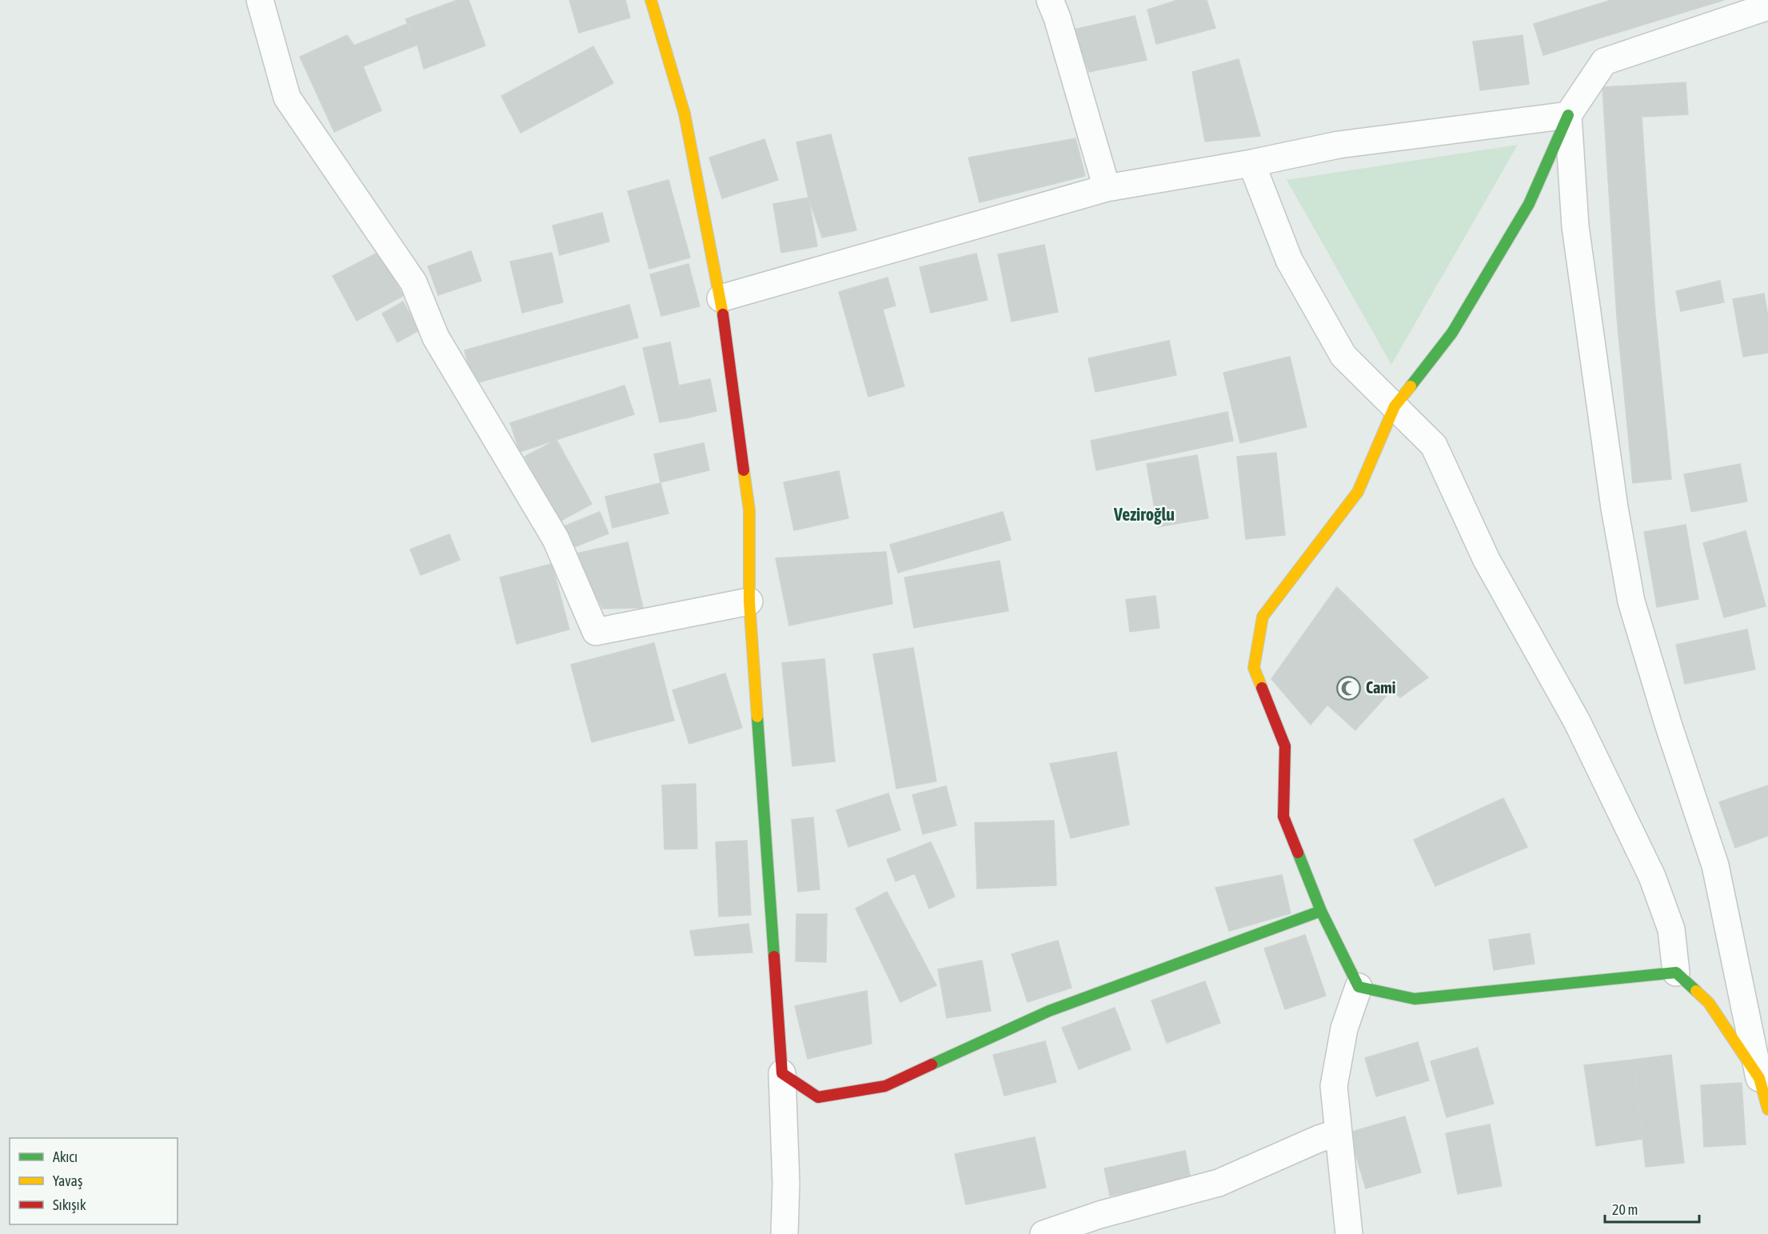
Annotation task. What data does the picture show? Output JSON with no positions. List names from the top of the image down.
{
  "districts": ["Veziroğlu"],
  "places": {
    "mosque": ["Cami"]
  },
  "legend": ["Akıcı", "Yavaş", "Sıkışık"],
  "scale_bar": "20 m"
}
